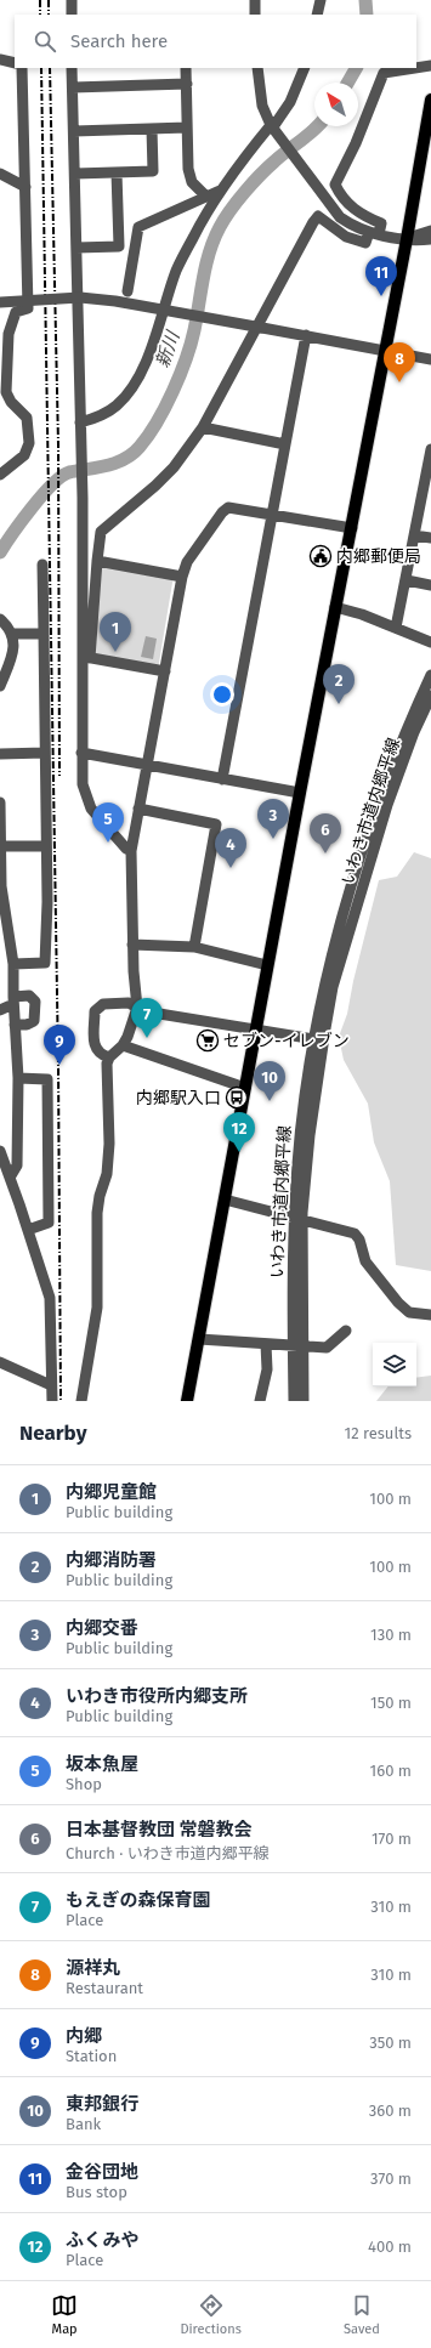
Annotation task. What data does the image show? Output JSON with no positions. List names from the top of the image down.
{
  "streets": {
    "street": ["いわき市道内郷平線"]
  },
  "water": ["新川"],
  "places": {
    "public building": ["内郷郵便局"],
    "supermarket": ["セブン-イレブン"],
    "bus stop": ["内郷駅入口"]
  },
  "north": "top left",
  "page": {
    "search": "Search here",
    "pins": [
      "11",
      "8",
      "1",
      "2",
      "3",
      "5",
      "6",
      "4",
      "7",
      "9",
      "10",
      "12"
    ],
    "heading": ["Nearby", "12 results"],
    "list": [
      {
        "mark": "1",
        "name": "内郷児童館",
        "note": "Public building",
        "value": "100 m"
      },
      {
        "mark": "2",
        "name": "内郷消防署",
        "note": "Public building",
        "value": "100 m"
      },
      {
        "mark": "3",
        "name": "内郷交番",
        "note": "Public building",
        "value": "130 m"
      },
      {
        "mark": "4",
        "name": "いわき市役所内郷支所",
        "note": "Public building",
        "value": "150 m"
      },
      {
        "mark": "5",
        "name": "坂本魚屋",
        "note": "Shop",
        "value": "160 m"
      },
      {
        "mark": "6",
        "name": "日本基督教団 常磐教会",
        "note": "Church · いわき市道内郷平線",
        "value": "170 m"
      },
      {
        "mark": "7",
        "name": "もえぎの森保育園",
        "note": "Place",
        "value": "310 m"
      },
      {
        "mark": "8",
        "name": "源祥丸",
        "note": "Restaurant",
        "value": "310 m"
      },
      {
        "mark": "9",
        "name": "内郷",
        "note": "Station",
        "value": "350 m"
      },
      {
        "mark": "10",
        "name": "東邦銀行",
        "note": "Bank",
        "value": "360 m"
      },
      {
        "mark": "11",
        "name": "金谷団地",
        "note": "Bus stop",
        "value": "370 m"
      },
      {
        "mark": "12",
        "name": "ふくみや",
        "note": "Place",
        "value": "400 m"
      }
    ],
    "nav": ["Map", "Directions", "Saved"]
  }
}
